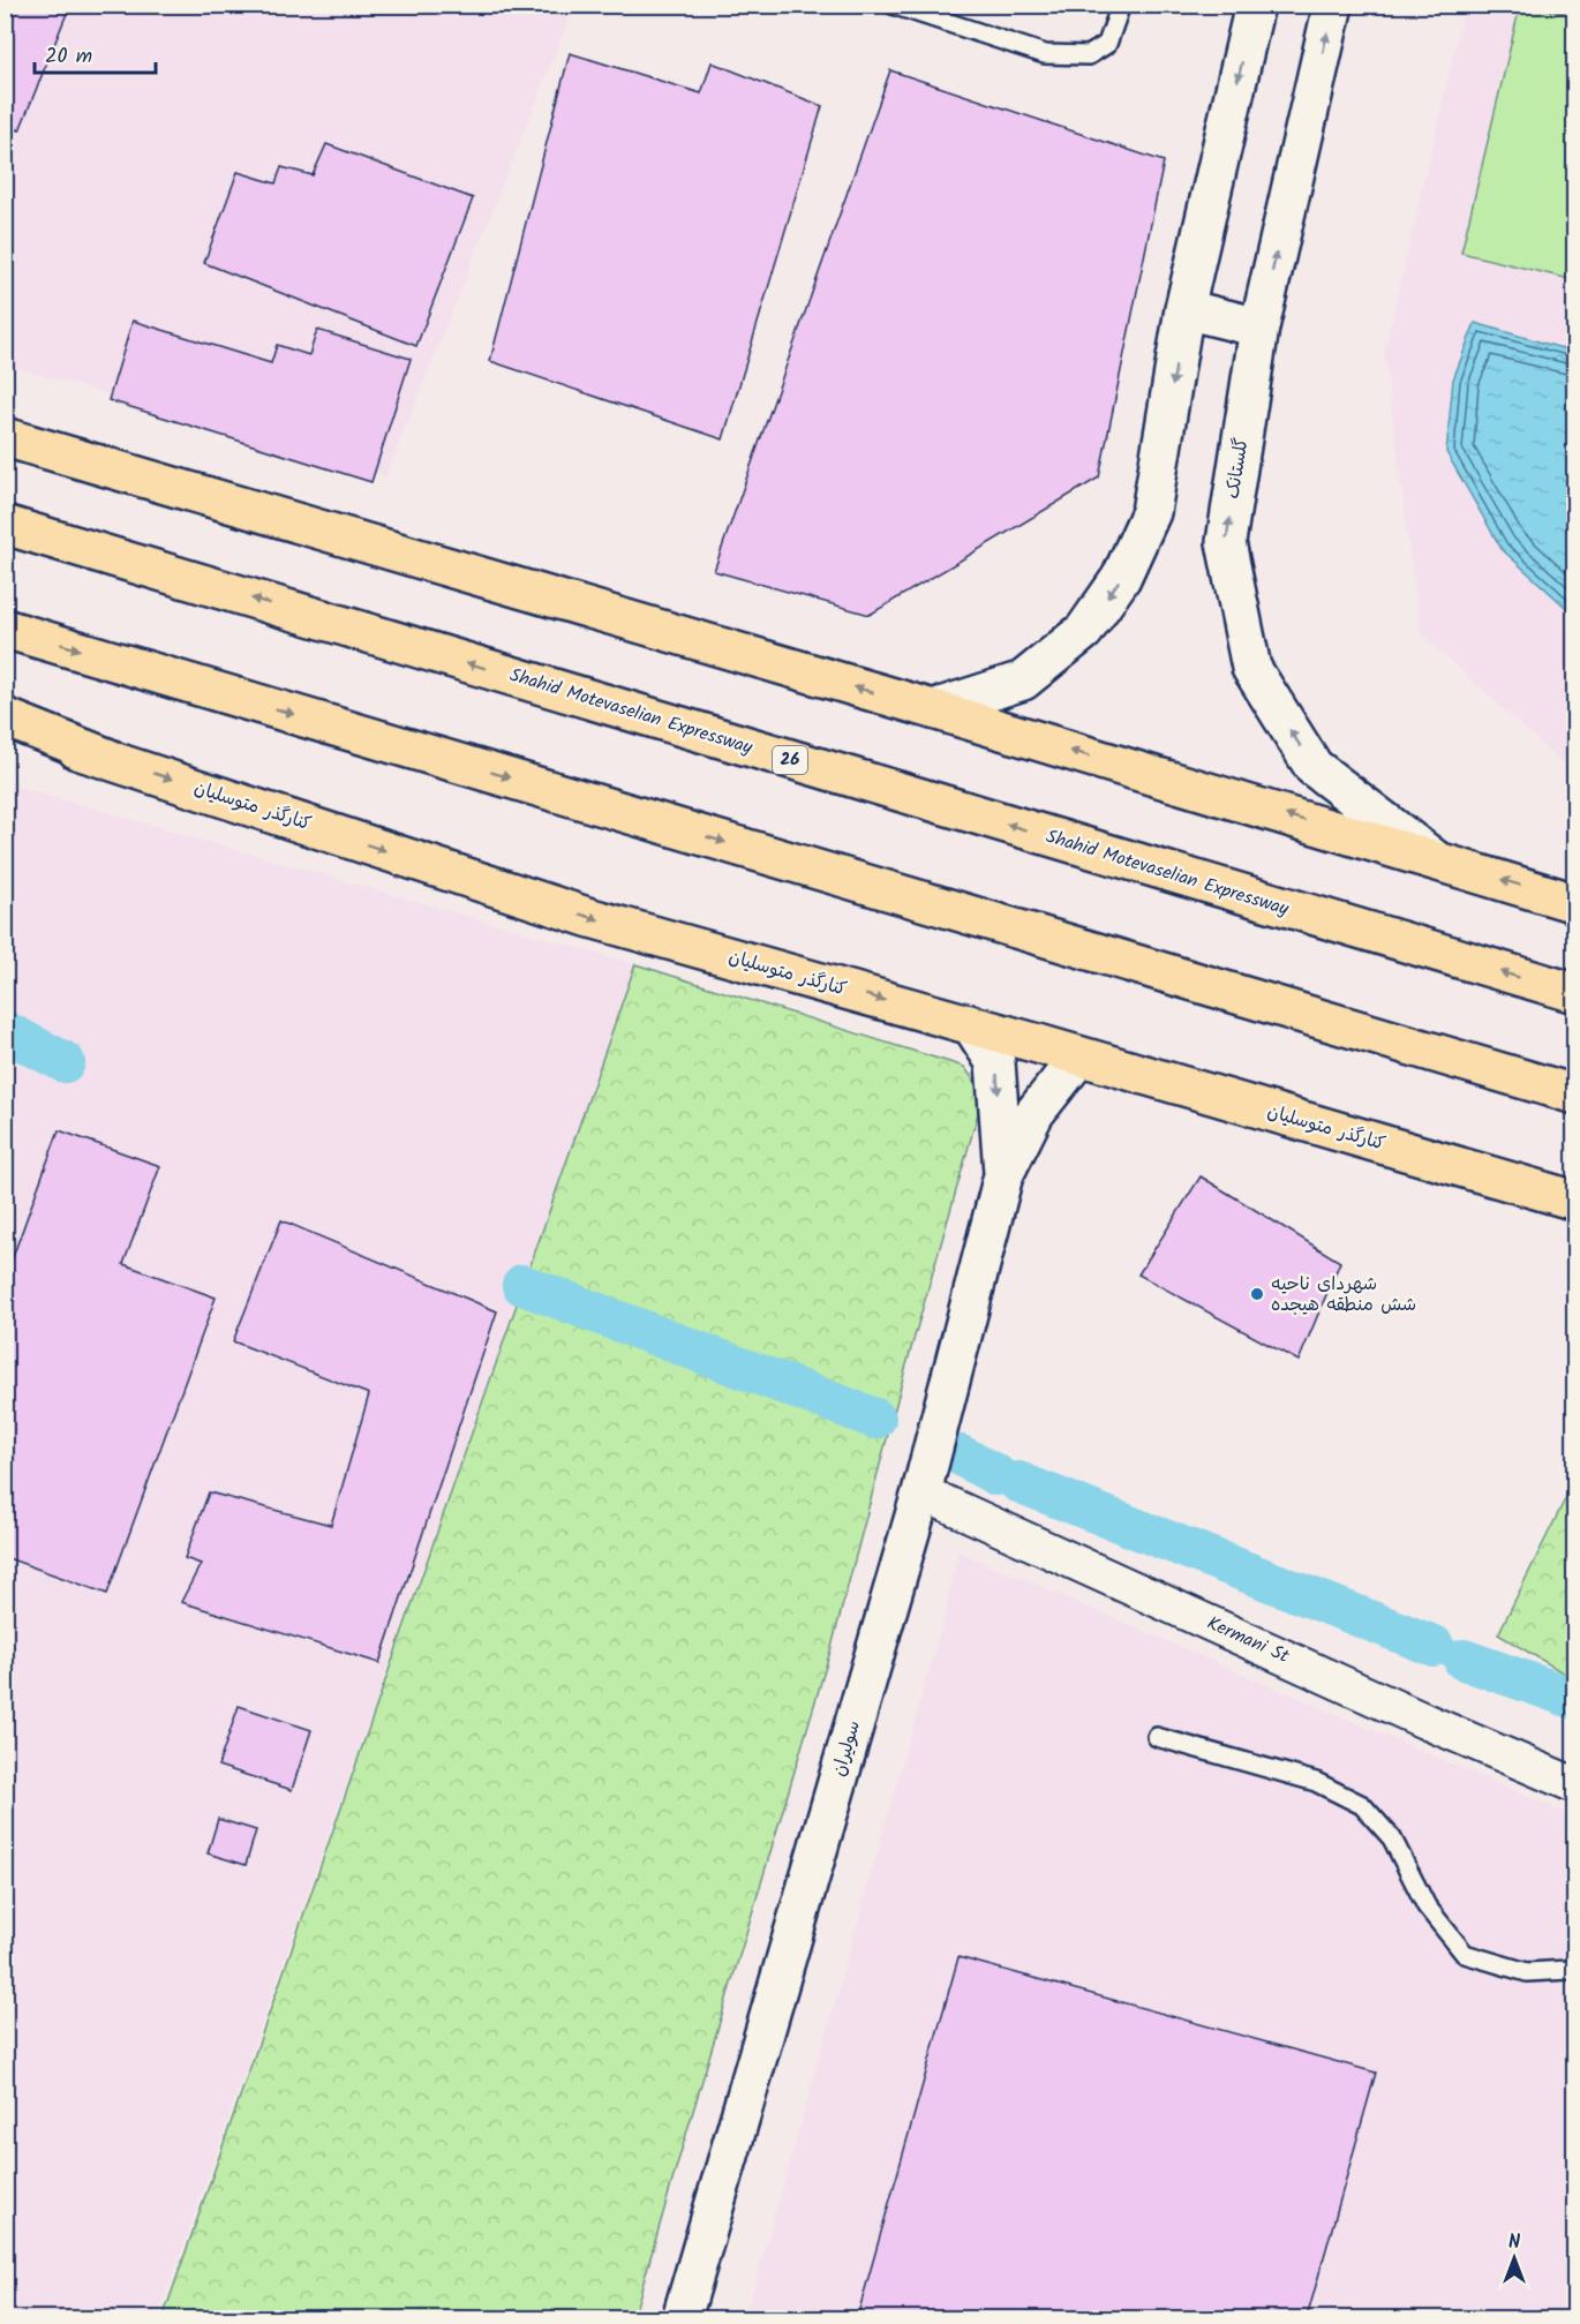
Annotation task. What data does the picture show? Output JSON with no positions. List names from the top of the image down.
{
  "streets": {
    "main road": ["Shahid Motevaselian Expressway", "26", "کنارگذر متوسلیان"],
    "street": ["گلستانک", "Kermani St", "سولیران"]
  },
  "crossings": [
    ["Kermani St", "سولیران"]
  ],
  "places": ["شهردای ناحیه شش منطقه هیجده"],
  "scale_bar": "20 m",
  "north": "top"
}
